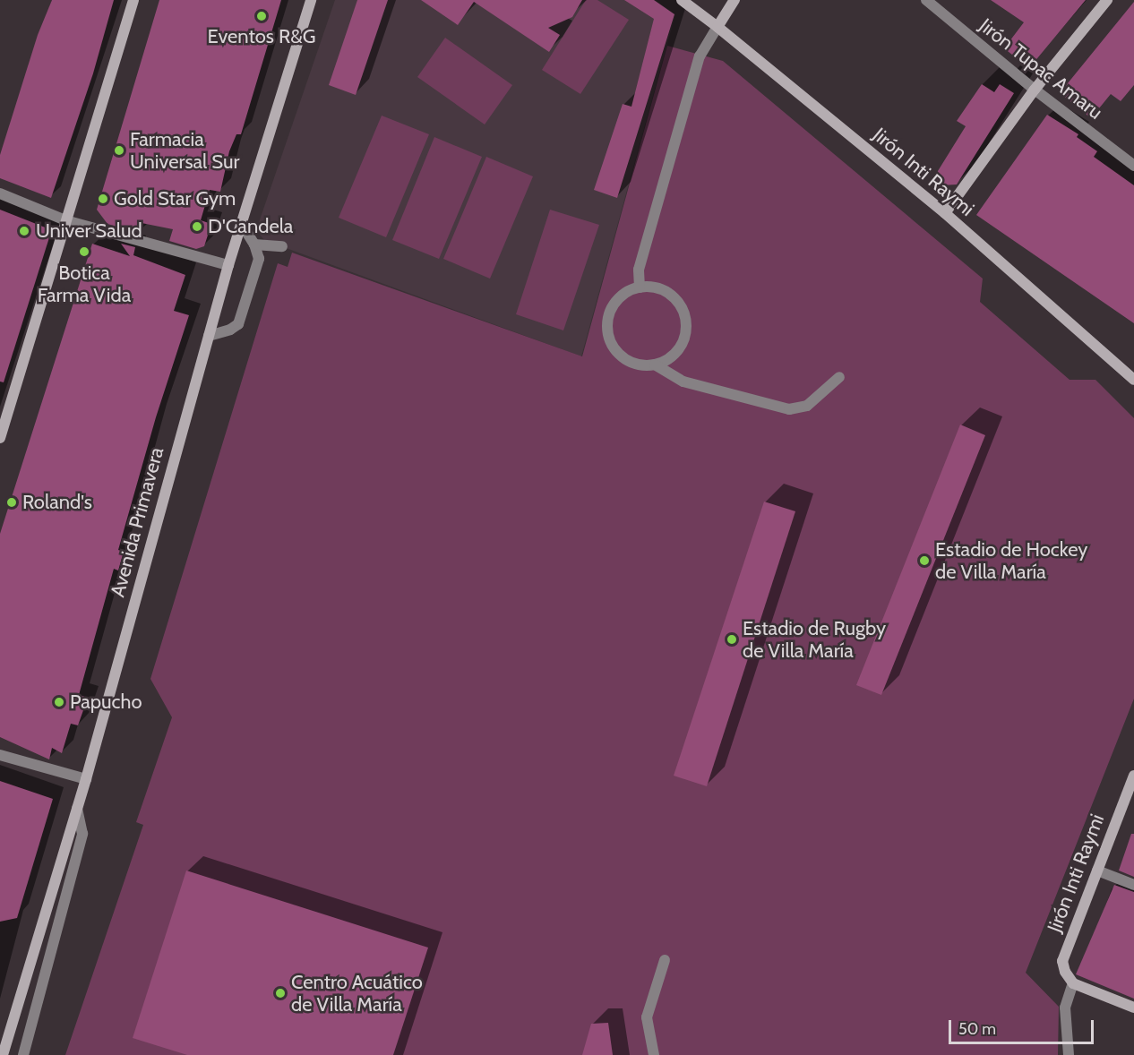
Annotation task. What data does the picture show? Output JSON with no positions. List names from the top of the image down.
{
  "streets": {
    "street": ["Jirón Tupac Amaru", "Jirón Inti Raymi", "Avenida Primavera"]
  },
  "places": [
    "Eventos R&G",
    "Farmacia Universal Sur",
    "Gold Star Gym",
    "D'Candela",
    "Univer Salud",
    "Botica Farma Vida",
    "Roland's",
    "Estadio de Hockey de Villa María",
    "Estadio de Rugby de Villa María",
    "Papucho",
    "Centro Acuático de Villa María"
  ],
  "scale_bar": "50 m"
}
